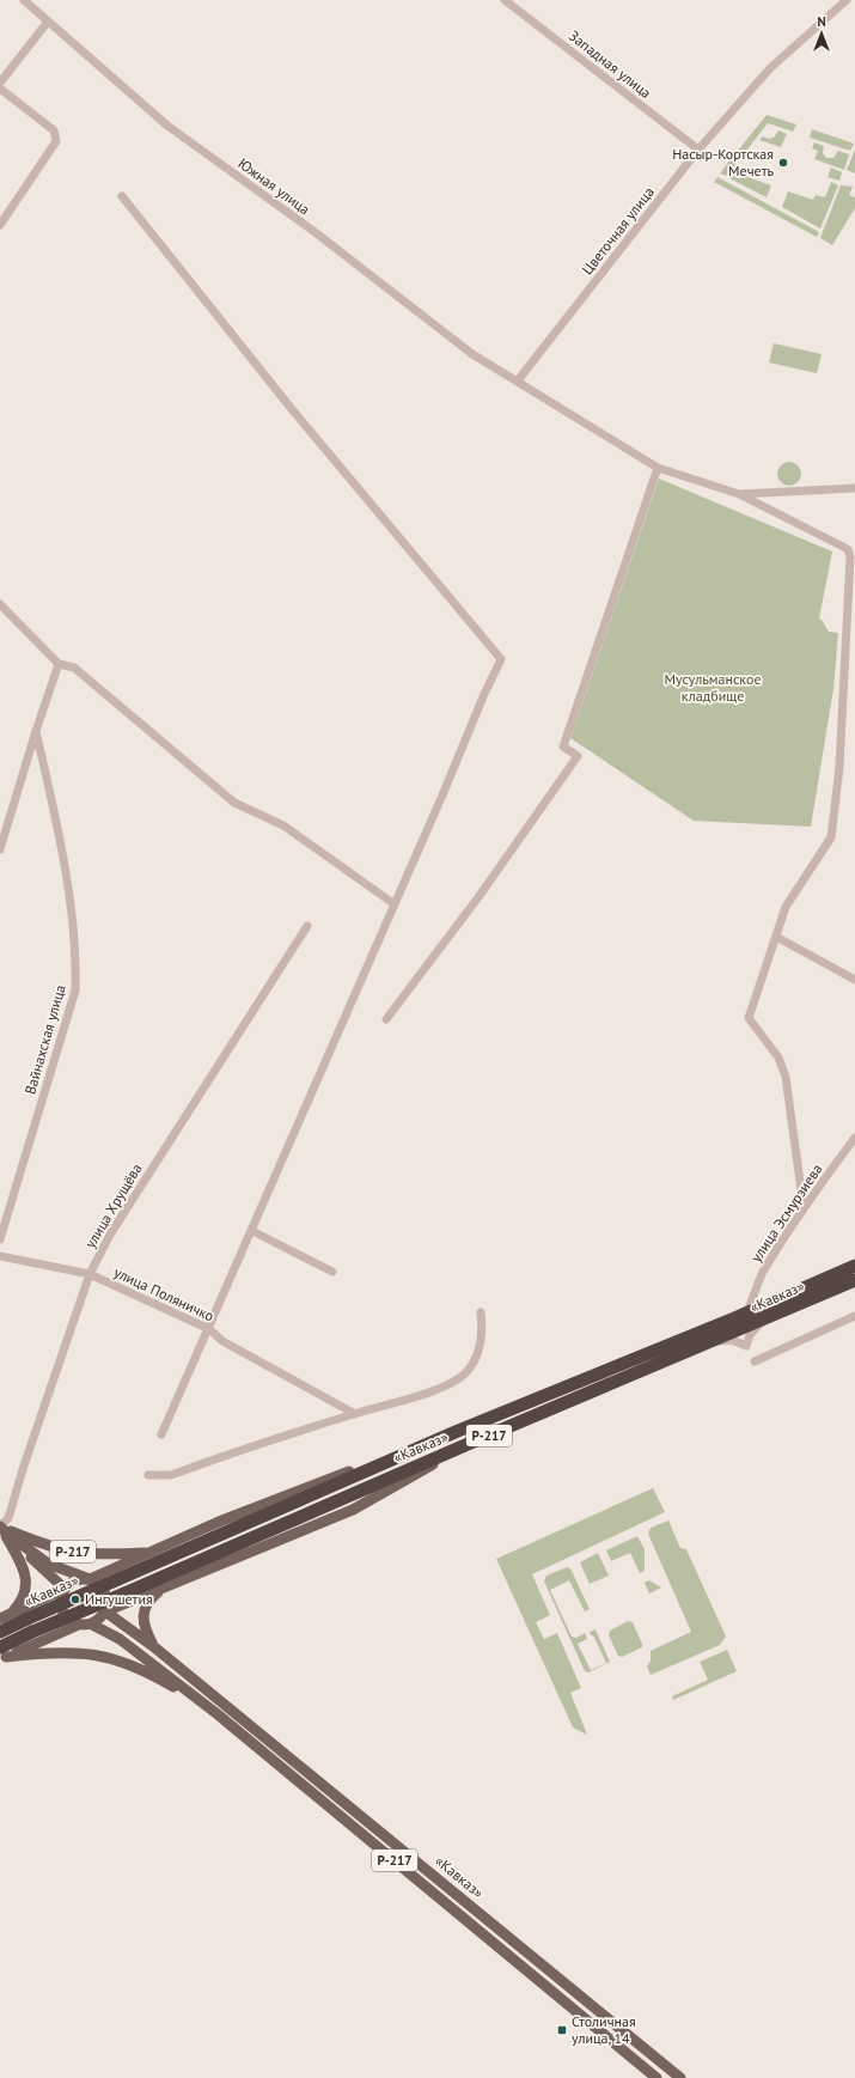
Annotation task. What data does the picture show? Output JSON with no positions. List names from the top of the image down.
{
  "streets": {
    "highway": ["«Кавказ»", "Р-217"],
    "street": [
      "Западная улица",
      "Южная улица",
      "Цветочная улица",
      "Вайнахская улица",
      "улица Хрущёва",
      "улица Эсмурзиева",
      "улица Поляничко"
    ]
  },
  "crossings": [
    ["Западная улица", "Цветочная улица"],
    ["Южная улица", "Цветочная улица"],
    ["улица Хрущёва", "улица Поляничко"],
    ["улица Хрущёва", "Р-217"],
    ["улица Эсмурзиева", "«Кавказ»"],
    ["«Кавказ»", "Р-217"]
  ],
  "parks": ["Мусульманское кладбище"],
  "places": {
    "other": ["Насыр-Кортская Мечеть", "Ингушетия"],
    "transit": ["Столичная улица, 14"]
  },
  "north": "top"
}
